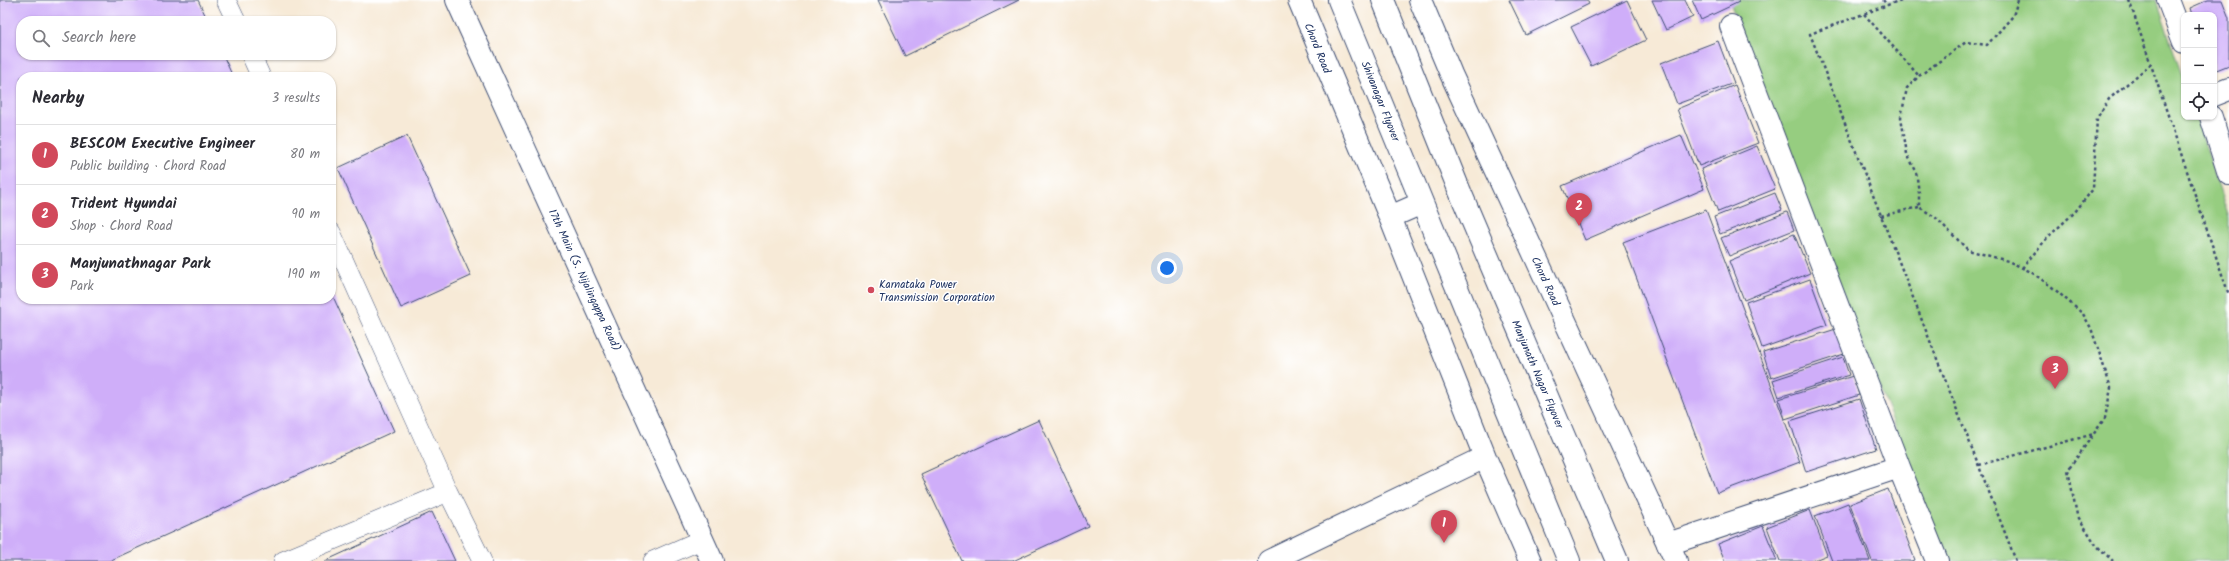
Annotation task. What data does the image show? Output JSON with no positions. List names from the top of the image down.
{
  "streets": {
    "street": [
      "Chord Road",
      "Shivanagar Flyover",
      "17th Main (S. Nijalingappa Road)",
      "Manjunath Nagar Flyover"
    ]
  },
  "places": ["Karnataka Power Transmission Corporation"],
  "page": {
    "map_buttons": ["+", "−"],
    "search": "Search here",
    "heading": ["Nearby", "3 results"],
    "list": [
      {
        "mark": "1",
        "name": "BESCOM Executive Engineer",
        "note": "Public building · Chord Road",
        "value": "80 m"
      },
      {
        "mark": "2",
        "name": "Trident Hyundai",
        "note": "Shop · Chord Road",
        "value": "90 m"
      },
      {
        "mark": "3",
        "name": "Manjunathnagar Park",
        "note": "Park",
        "value": "190 m"
      }
    ],
    "pins": ["2", "3", "1"]
  }
}
